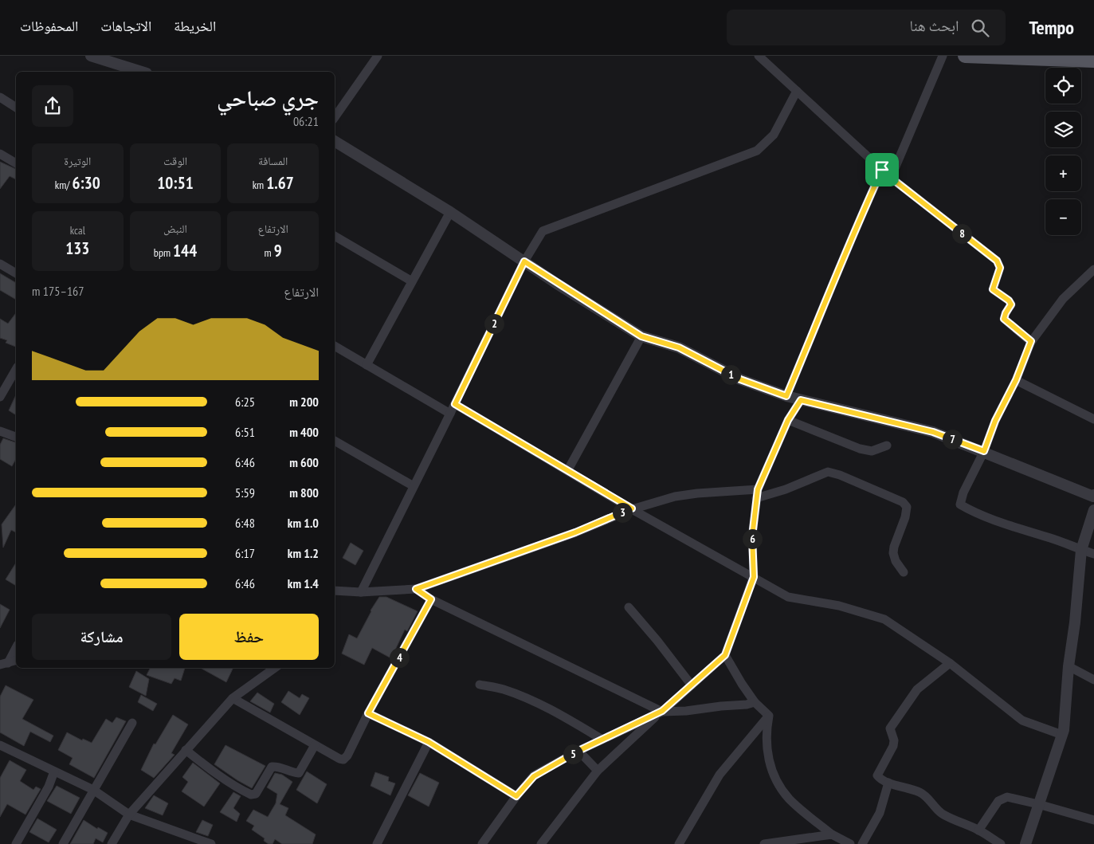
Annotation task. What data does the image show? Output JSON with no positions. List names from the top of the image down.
{
  "page": {
    "header": "Tempo",
    "search": "ابحث هنا",
    "nav": ["الخريطة", "الاتجاهات", "المحفوظات"],
    "map_buttons": ["+", "−"],
    "heading": ["جري صباحي", "06:21"],
    "stats": [
      ["المسافة", "1.67 km"],
      ["الوقت", "10:51"],
      ["الوتيرة", "6:30 /km"],
      ["الارتفاع", "9 m"],
      ["النبض", "144 bpm"],
      ["kcal", "133"]
    ],
    "pins": [
      "8",
      "2",
      "1",
      "7",
      "3",
      "6",
      "4",
      "5"
    ],
    "chart": ["الارتفاع", "167–175 m"],
    "list": [
      {
        "name": "200 m",
        "note": "6:25"
      },
      {
        "name": "400 m",
        "note": "6:51"
      },
      {
        "name": "600 m",
        "note": "6:46"
      },
      {
        "name": "800 m",
        "note": "5:59"
      },
      {
        "name": "1.0 km",
        "note": "6:48"
      },
      {
        "name": "1.2 km",
        "note": "6:17"
      },
      {
        "name": "1.4 km",
        "note": "6:46"
      }
    ],
    "buttons": ["حفظ", "مشاركة"]
  }
}
